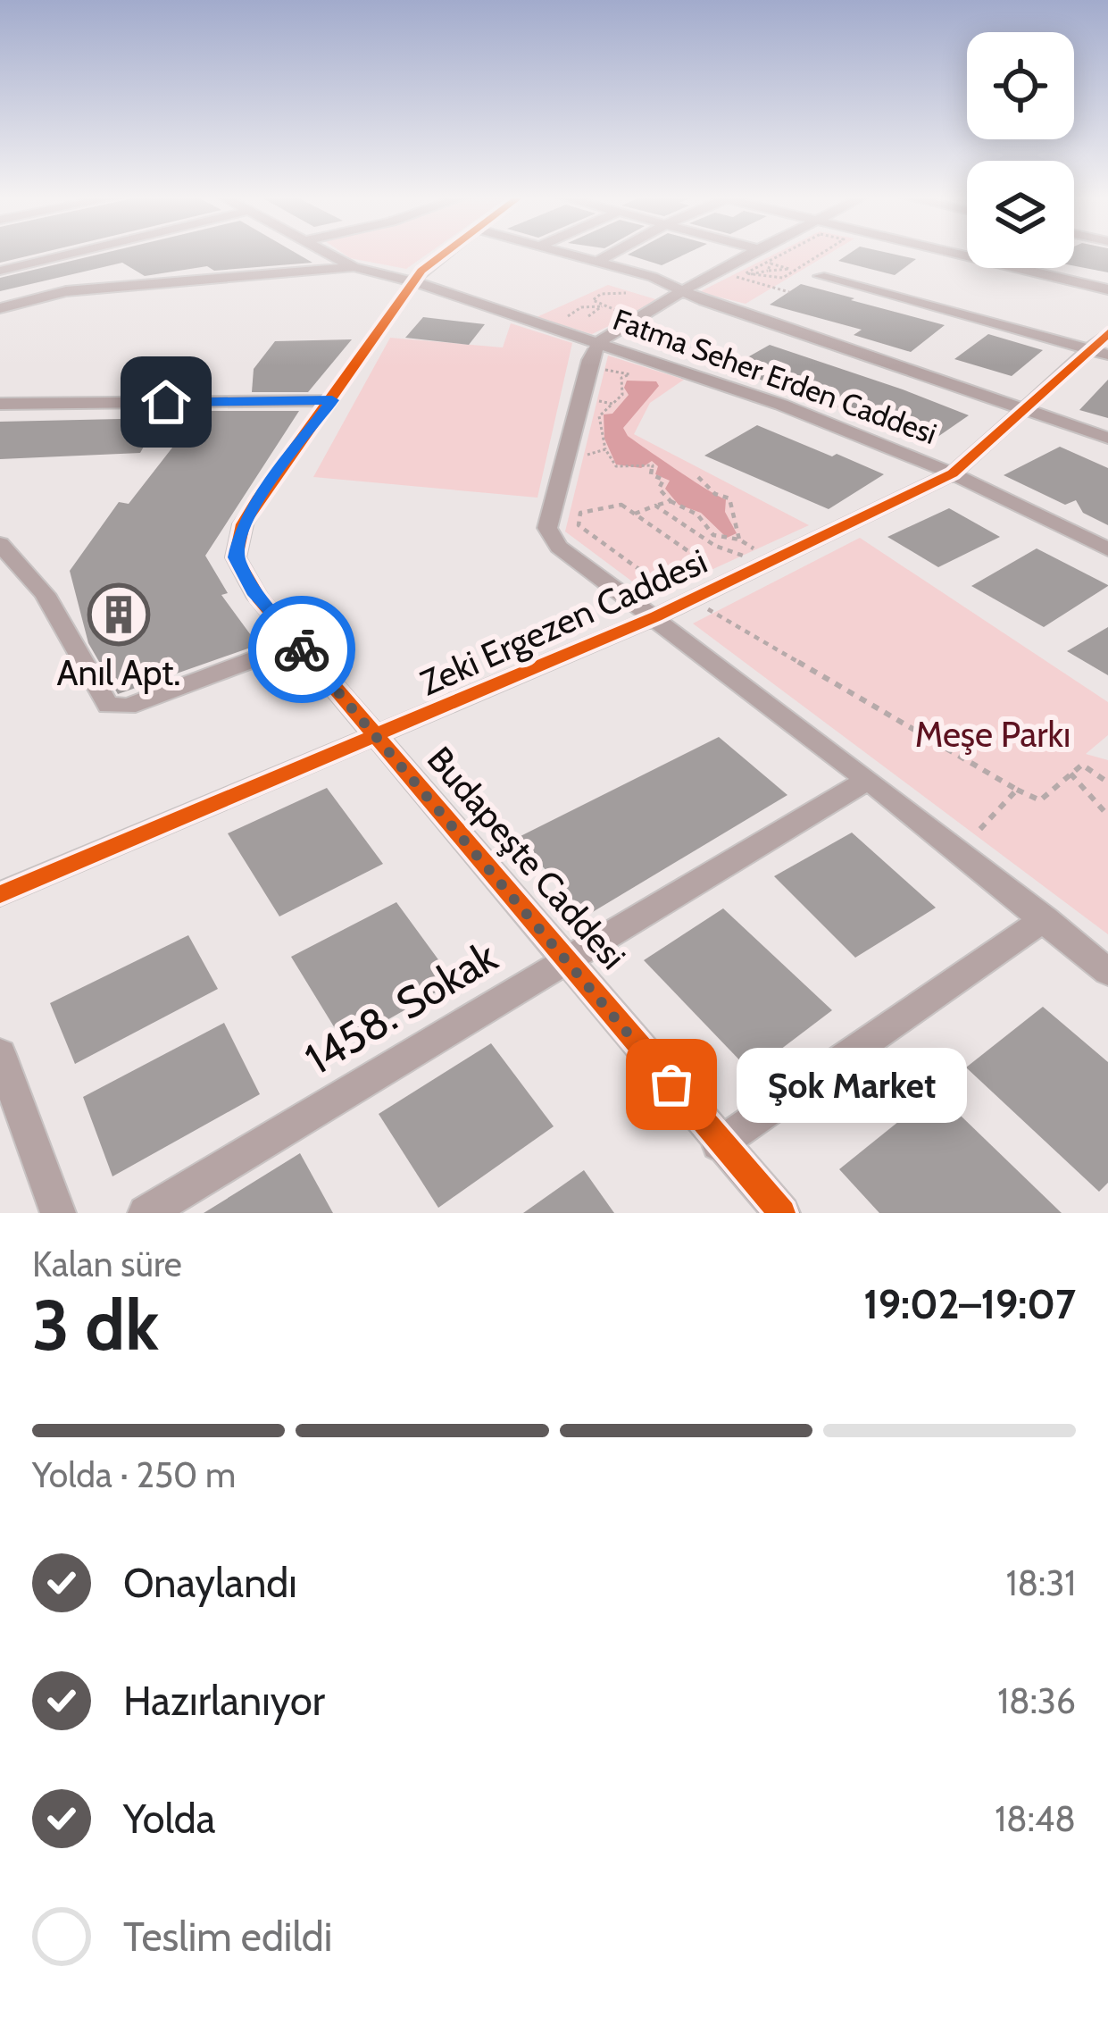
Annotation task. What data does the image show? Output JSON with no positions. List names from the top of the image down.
{
  "streets": {
    "street": [
      "Fatma Seher Erden Caddesi",
      "Zeki Ergezen Caddesi",
      "Budapeşte Caddesi",
      "1458. Sokak"
    ]
  },
  "crossings": [
    ["Fatma Seher Erden Caddesi", "Zeki Ergezen Caddesi"],
    ["Fatma Seher Erden Caddesi", "Budapeşte Caddesi"],
    ["Zeki Ergezen Caddesi", "Budapeşte Caddesi"],
    ["Budapeşte Caddesi", "1458. Sokak"]
  ],
  "parks": ["Meşe Parkı"],
  "places": {
    "building": ["Anıl Apt."],
    "other": ["Şok Market"]
  },
  "page": {
    "bubble": "Şok Market",
    "heading": ["3 dk", "Kalan süre", "19:02–19:07"],
    "bar": "Yolda · 250 m",
    "list": [
      ["Onaylandı", "18:31"],
      ["Hazırlanıyor", "18:36"],
      ["Yolda", "18:48"],
      "Teslim edildi"
    ]
  }
}
